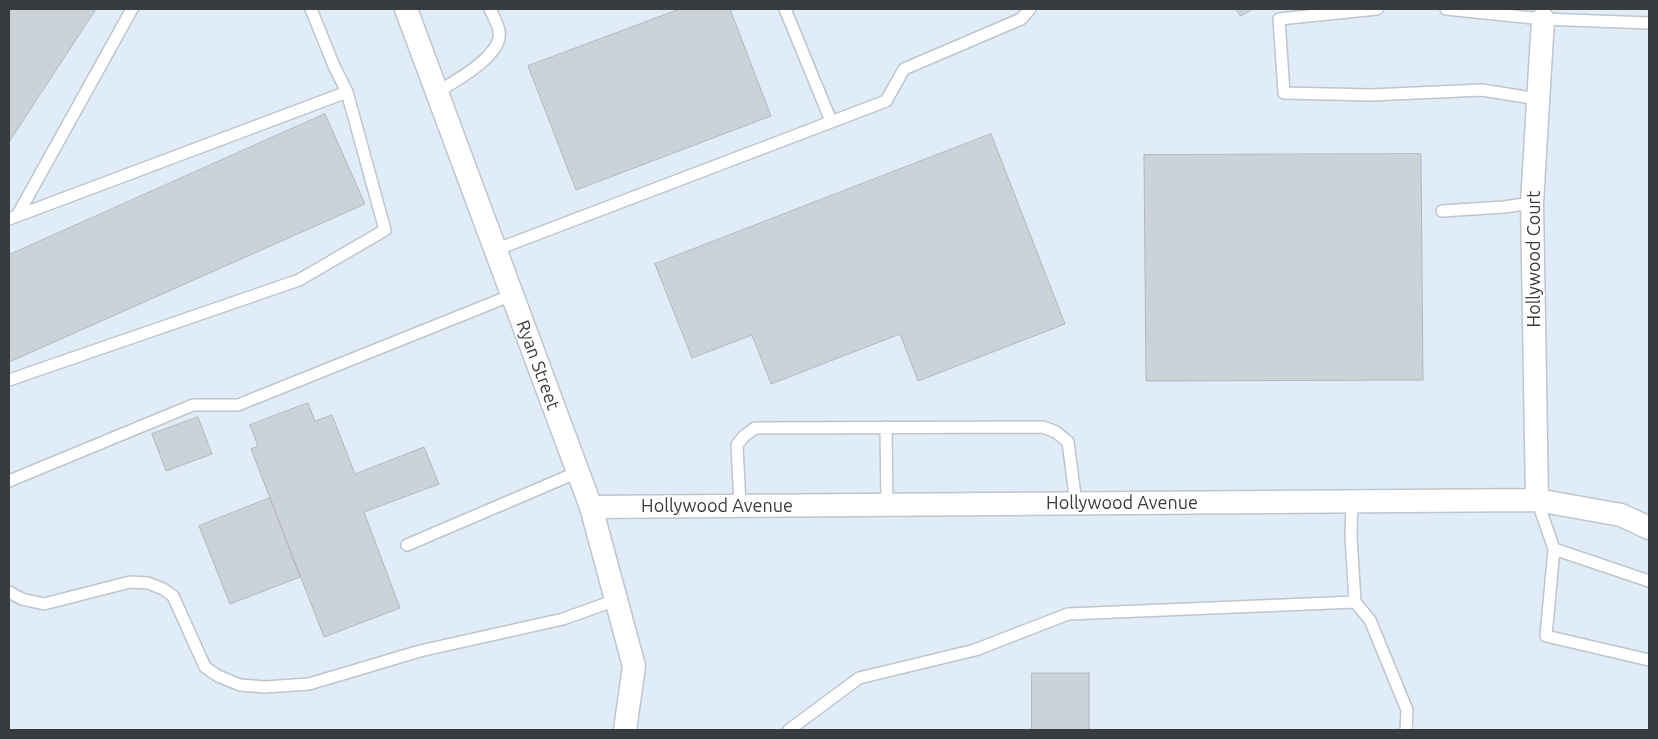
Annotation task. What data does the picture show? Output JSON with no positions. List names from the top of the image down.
{
  "streets": {
    "street": ["Hollywood Court", "Ryan Street", "Hollywood Avenue"]
  },
  "crossings": [
    ["Hollywood Court", "Hollywood Avenue"],
    ["Ryan Street", "Hollywood Avenue"]
  ]
}
